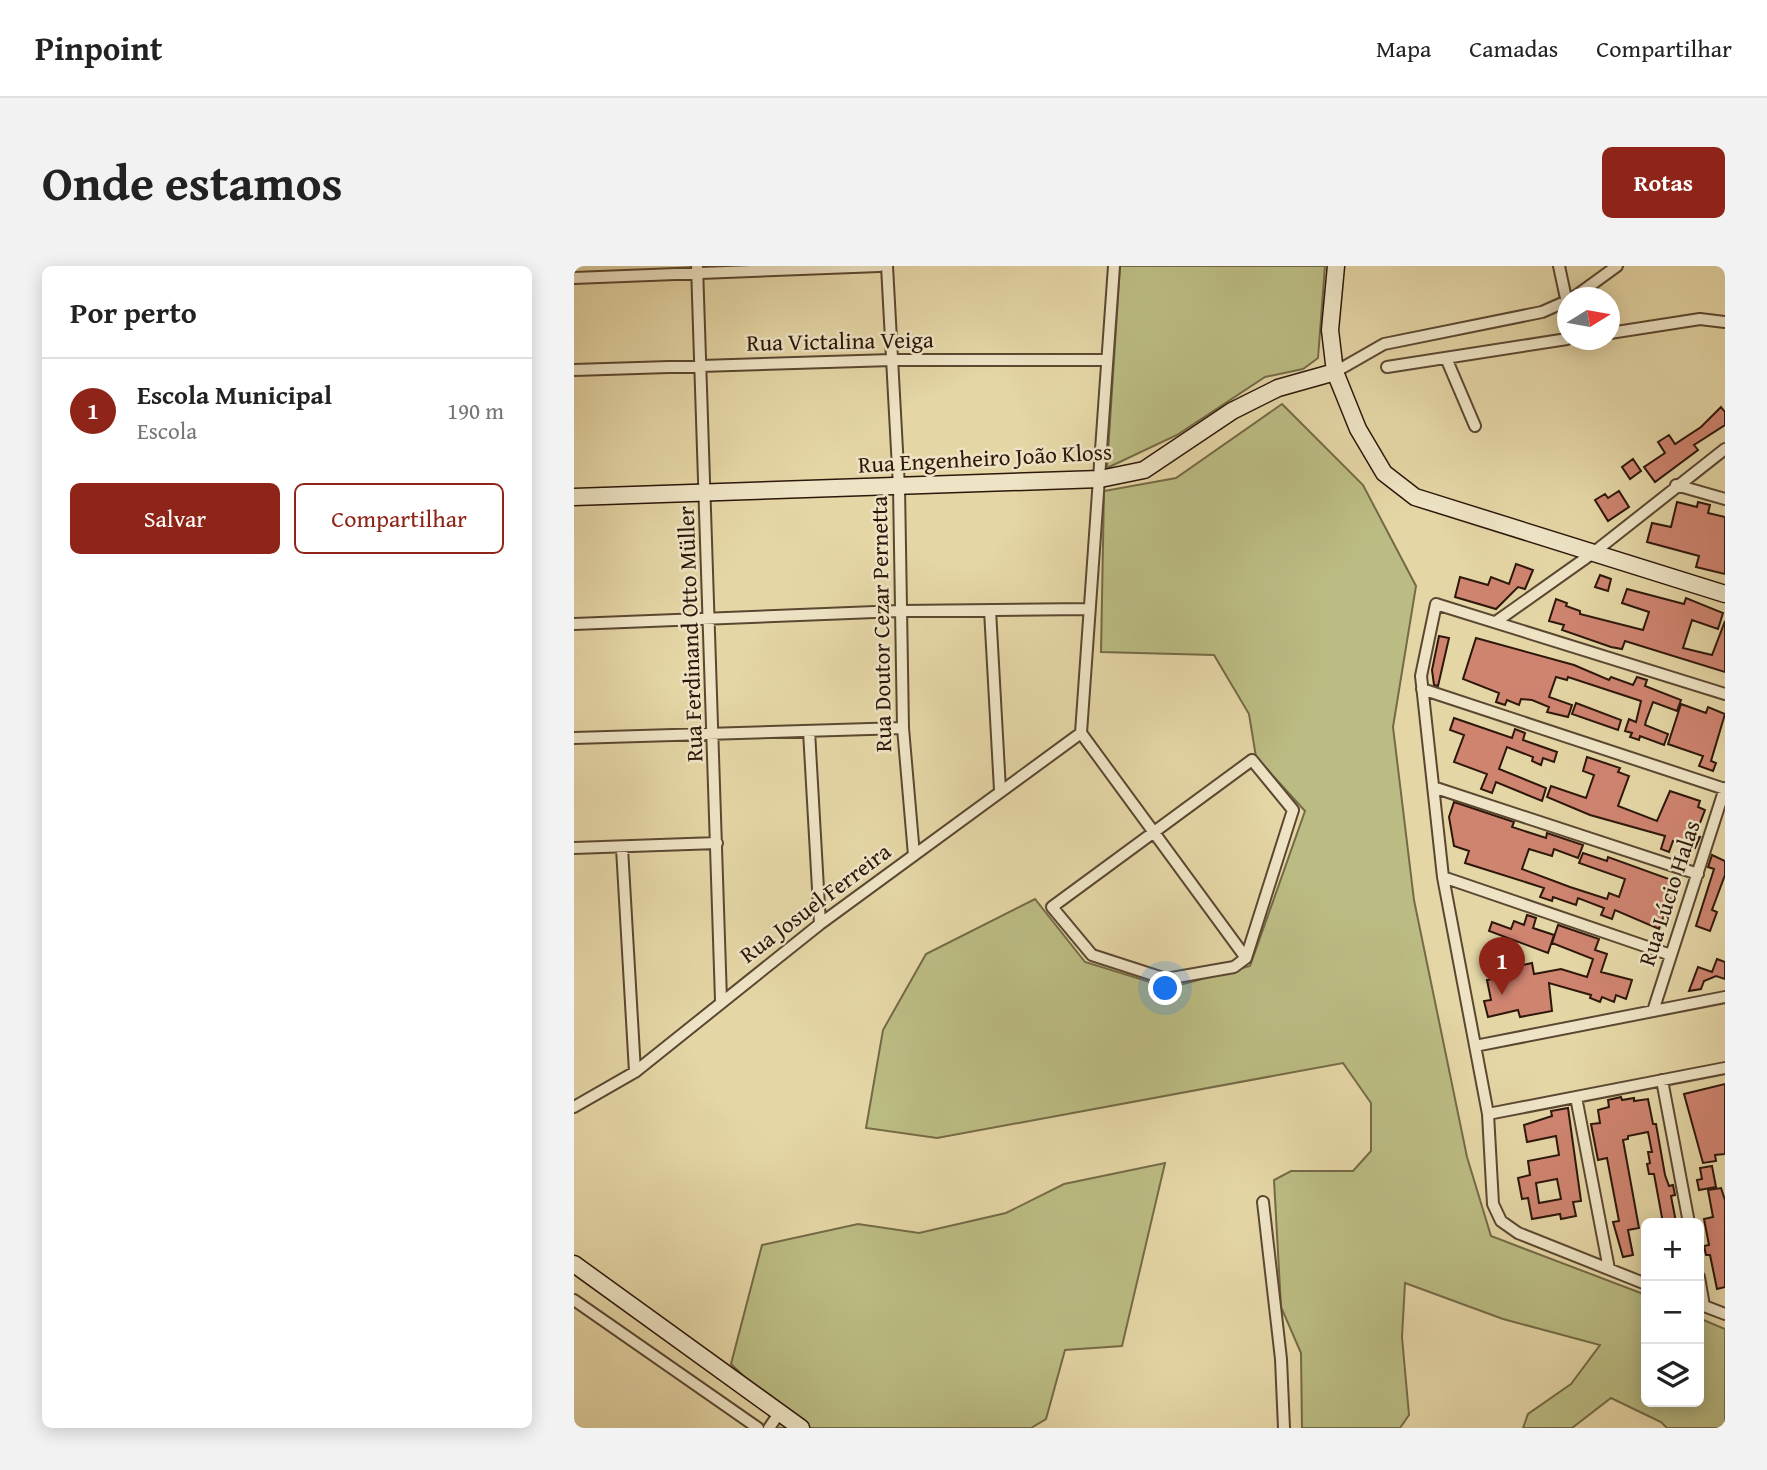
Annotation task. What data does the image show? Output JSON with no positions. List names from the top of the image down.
{
  "streets": {
    "street": [
      "Rua Victalina Veiga",
      "Rua Engenheiro João Kloss",
      "Rua Doutor Cezar Pernetta",
      "Rua Ferdinand Otto Müller",
      "Rua Lúcio Halas",
      "Rua Josuel Ferreira"
    ]
  },
  "crossings": [
    ["Rua Victalina Veiga", "Rua Doutor Cezar Pernetta"],
    ["Rua Victalina Veiga", "Rua Ferdinand Otto Müller"],
    ["Rua Engenheiro João Kloss", "Rua Doutor Cezar Pernetta"],
    ["Rua Engenheiro João Kloss", "Rua Ferdinand Otto Müller"],
    ["Rua Doutor Cezar Pernetta", "Rua Josuel Ferreira"],
    ["Rua Ferdinand Otto Müller", "Rua Josuel Ferreira"]
  ],
  "north": "right",
  "page": {
    "header": "Pinpoint",
    "nav": ["Mapa", "Camadas", "Compartilhar"],
    "title": "Onde estamos",
    "buttons": [
      "Rotas",
      ["Salvar", "Compartilhar"]
    ],
    "heading": "Por perto",
    "list": [
      {
        "mark": "1",
        "name": "Escola Municipal",
        "note": "Escola",
        "value": "190 m"
      }
    ],
    "pins": "1",
    "map_buttons": ["+", "−"]
  }
}
